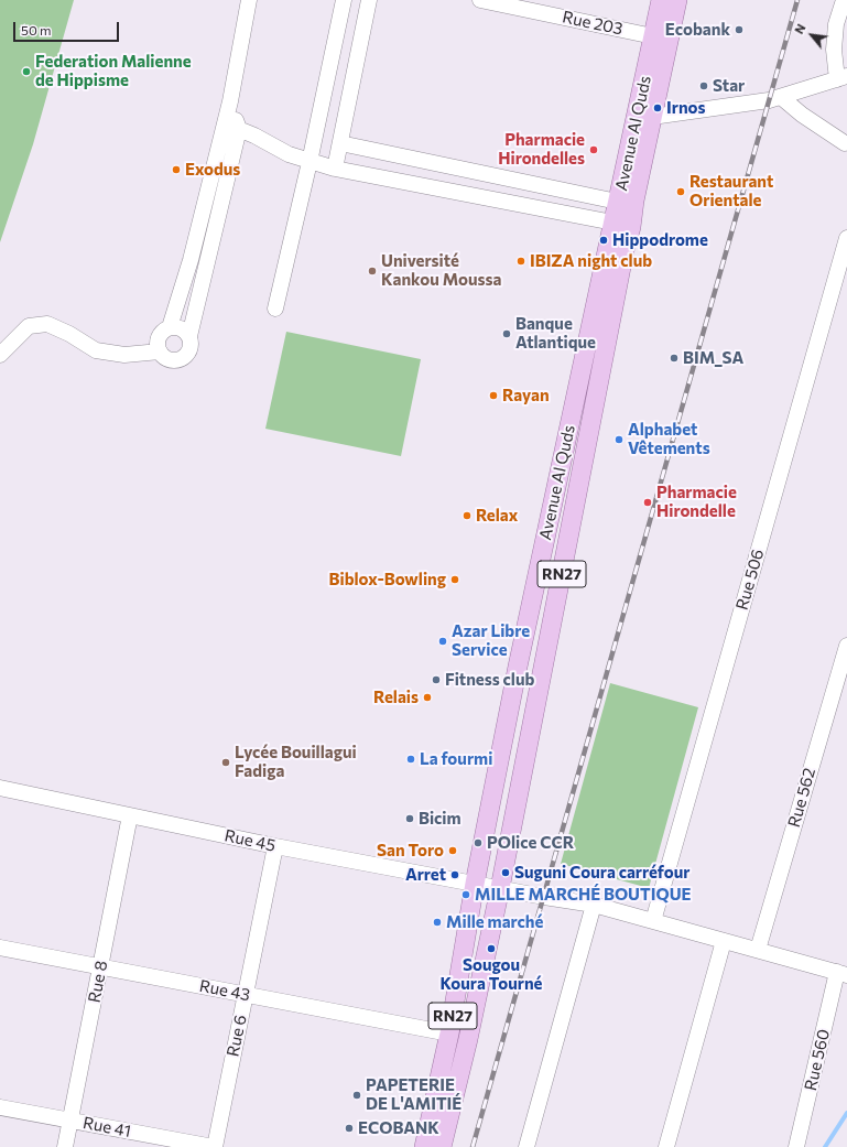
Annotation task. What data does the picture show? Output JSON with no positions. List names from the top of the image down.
{
  "streets": {
    "main road": ["Avenue Al Quds", "RN27"],
    "street": [
      "Rue 203",
      "Rue 506",
      "Rue 562",
      "Rue 45",
      "Rue 8",
      "Rue 43",
      "Rue 6",
      "Rue 560",
      "Rue 41"
    ]
  },
  "crossings": [
    ["Rue 203", "Avenue Al Quds"],
    ["Avenue Al Quds", "Rue 45"],
    ["Avenue Al Quds", "Rue 43"],
    ["Rue 506", "Rue 45"],
    ["Rue 562", "Rue 45"],
    ["Rue 45", "Rue 8"],
    ["Rue 45", "Rue 6"],
    ["Rue 45", "Rue 560"],
    ["Rue 8", "Rue 43"],
    ["Rue 8", "Rue 41"],
    ["Rue 43", "Rue 6"],
    ["Rue 6", "Rue 41"]
  ],
  "places": [
    "Ecobank",
    "Federation Malienne de Hippisme",
    "Star",
    "Irnos",
    "Pharmacie Hirondelles",
    "Exodus",
    "Restaurant Orientale",
    "Hippodrome",
    "IBIZA night club",
    "Université Kankou Moussa",
    "Banque Atlantique",
    "BIM_SA",
    "Rayan",
    "Alphabet Vêtements",
    "Pharmacie Hirondelle",
    "Relax",
    "Biblox-Bowling",
    "Azar Libre Service",
    "Fitness club",
    "Relais",
    "La fourmi",
    "Lycée Bouillagui Fadiga",
    "Bicim",
    "POlice CCR",
    "San Toro",
    "Suguni Coura carréfour",
    "Arret",
    "MILLE MARCHÉ BOUTIQUE",
    "Mille marché",
    "Sougou Koura Tourné",
    "PAPETERIE DE L'AMITIÉ",
    "ECOBANK"
  ],
  "scale_bar": "50 m",
  "north": "top left"
}
